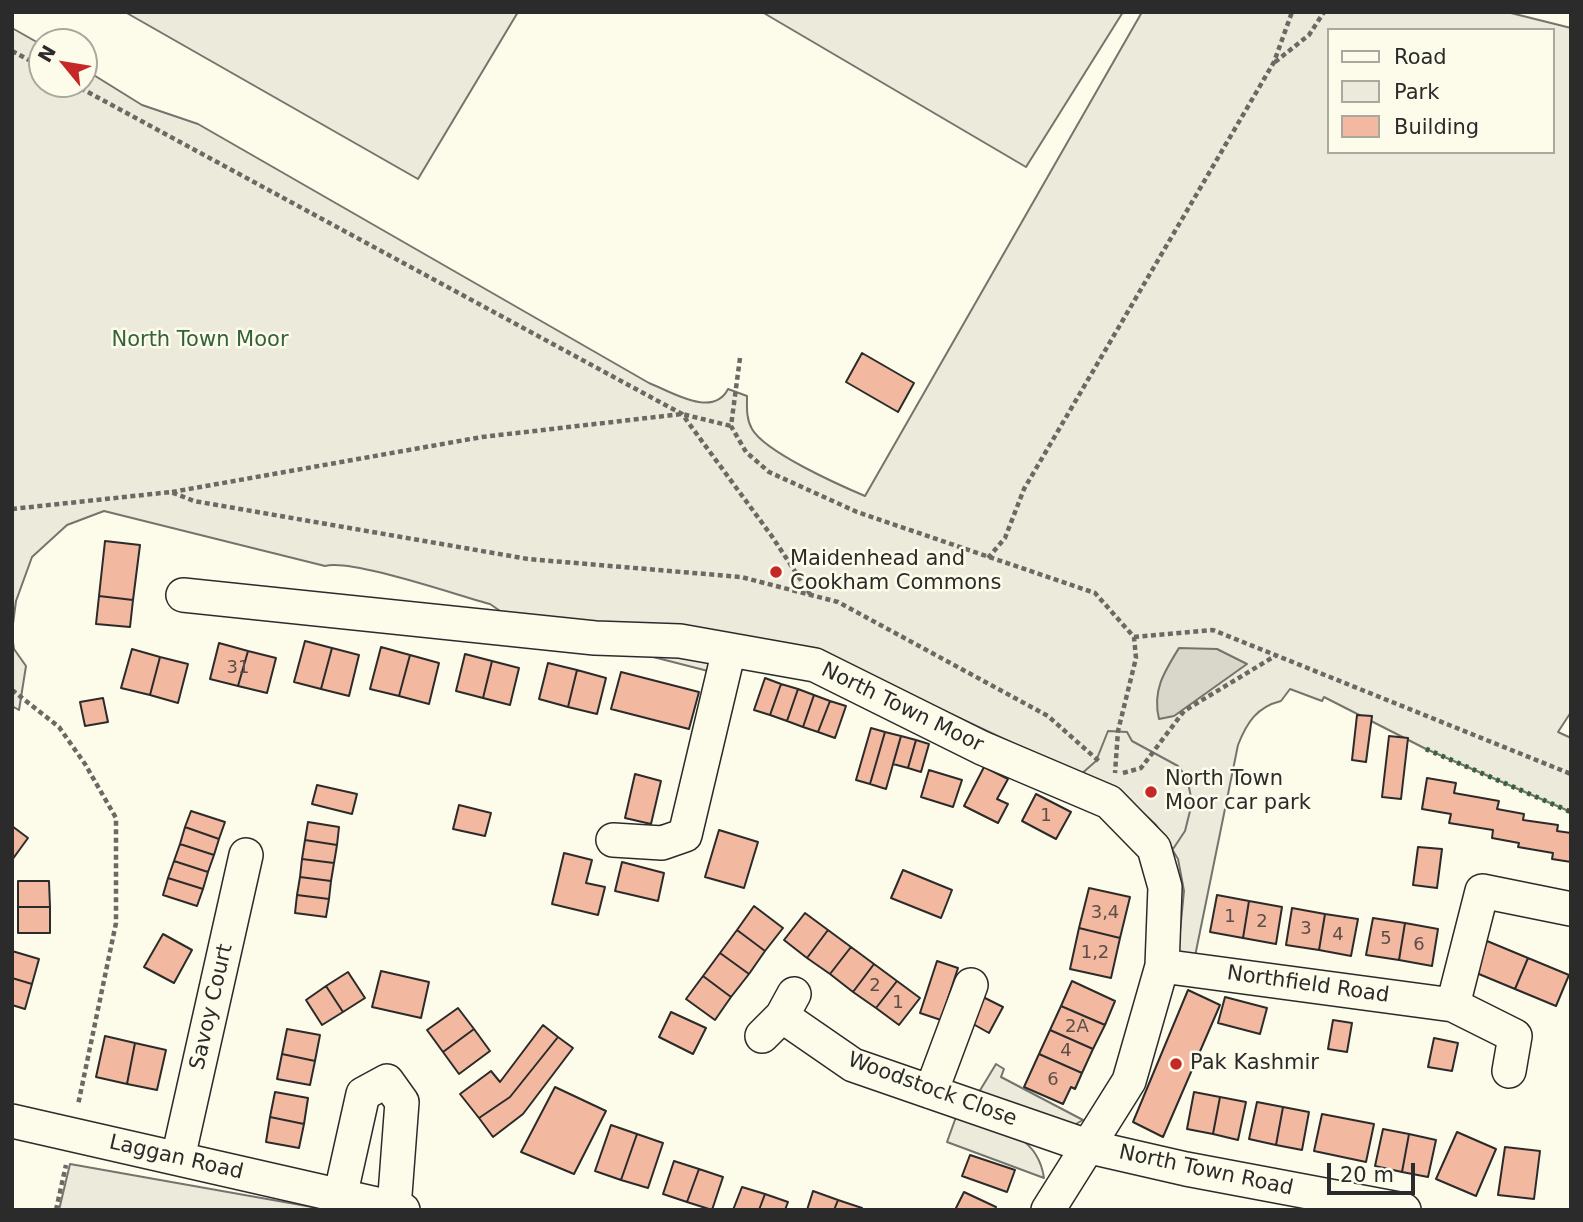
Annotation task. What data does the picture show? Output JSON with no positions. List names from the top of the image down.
{
  "streets": {
    "street": [
      "North Town Moor",
      "Northfield Road",
      "Savoy Court",
      "Woodstock Close",
      "Laggan Road",
      "North Town Road"
    ]
  },
  "crossings": [
    ["North Town Moor", "Northfield Road"],
    ["North Town Moor", "Woodstock Close"],
    ["North Town Moor", "North Town Road"],
    ["Savoy Court", "Laggan Road"],
    ["Woodstock Close", "North Town Road"]
  ],
  "parks": ["North Town Moor"],
  "places": ["Maidenhead and Cookham Commons", "North Town Moor car park", "Pak Kashmir"],
  "house_numbers": [
    "31",
    "1",
    "3,4",
    "1",
    "2",
    "3",
    "4",
    "5",
    "6",
    "1,2",
    "2",
    "1",
    "2A",
    "4",
    "6"
  ],
  "legend": ["Road", "Park", "Building"],
  "scale_bar": "20 m",
  "north": "top left"
}
